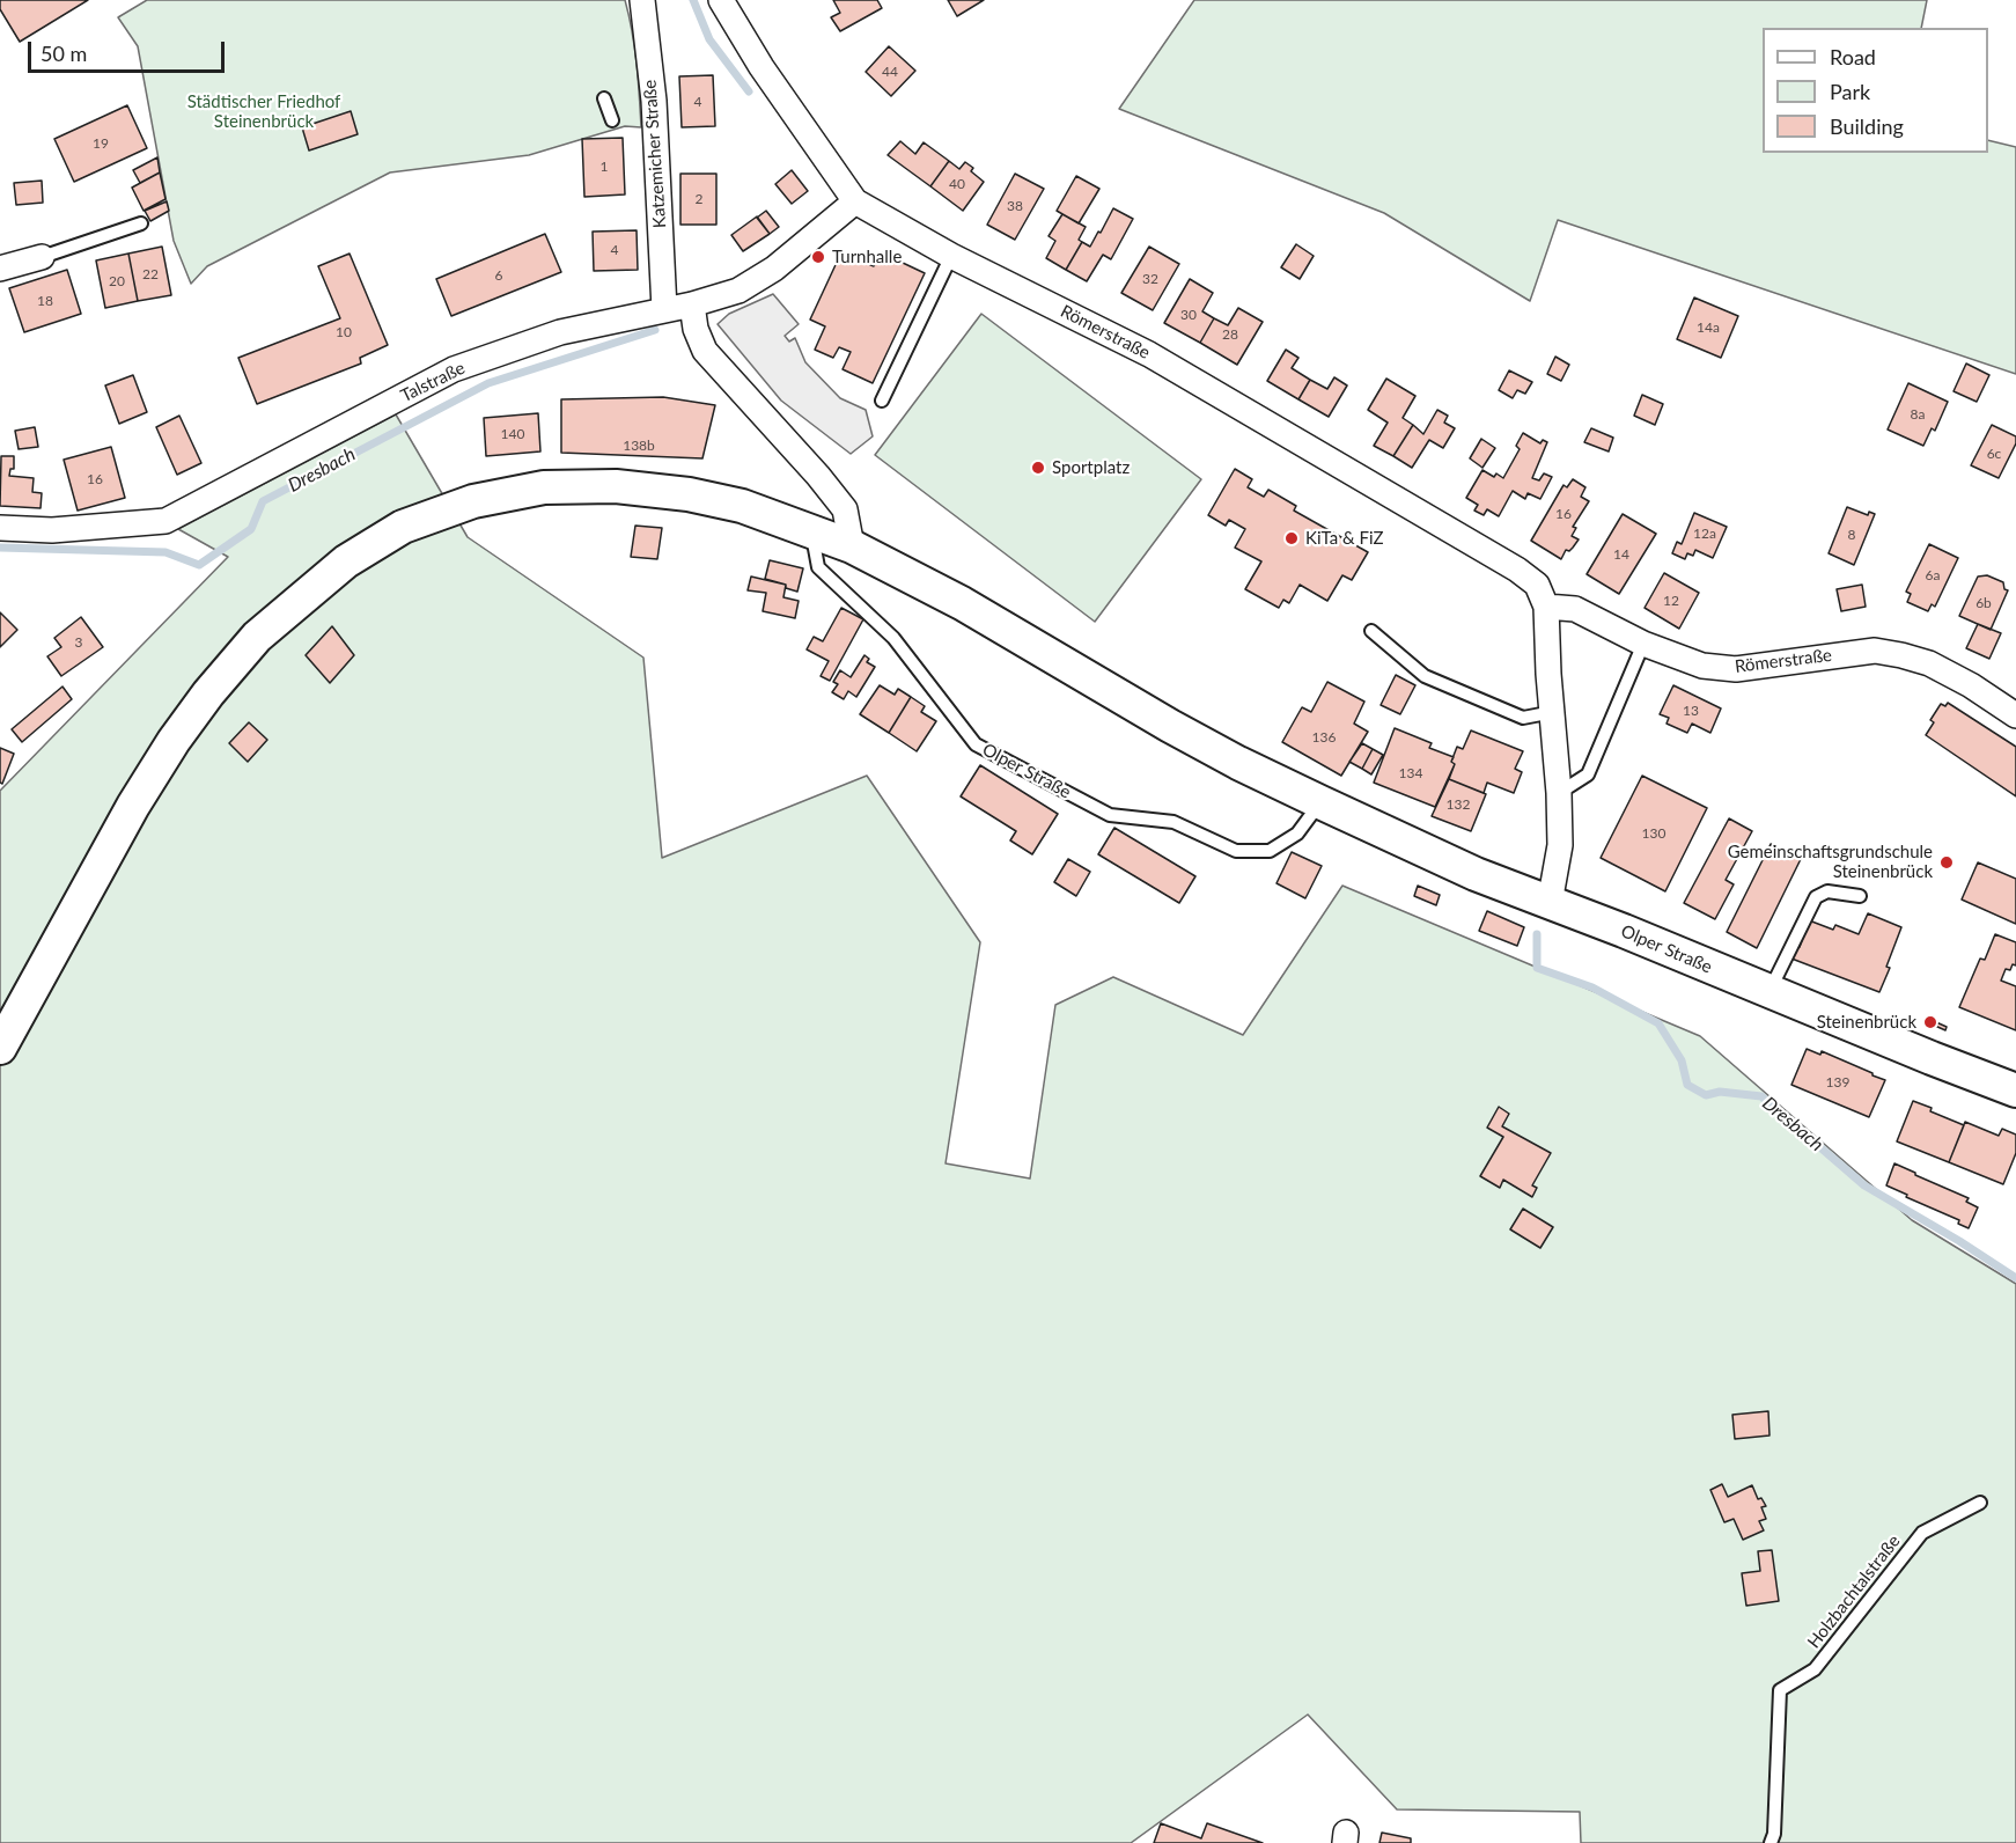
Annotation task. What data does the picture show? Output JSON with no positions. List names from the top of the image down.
{
  "streets": {
    "main road": ["Olper Straße"],
    "street": ["Katzemicher Straße", "Römerstraße", "Talstraße"],
    "lane": ["Holzbachtalstraße"]
  },
  "crossings": [
    ["Katzemicher Straße", "Talstraße"],
    ["Römerstraße", "Talstraße"]
  ],
  "water": ["Dresbach"],
  "parks": ["Städtischer Friedhof Steinenbrück"],
  "places": [
    "Turnhalle",
    "Sportplatz",
    "KiTa & FiZ",
    "Gemeinschaftsgrundschule Steinenbrück",
    "Steinenbrück"
  ],
  "house_numbers": [
    "44",
    "4",
    "19",
    "1",
    "40",
    "2",
    "38",
    "4",
    "22",
    "6",
    "32",
    "20",
    "18",
    "30",
    "14a",
    "10",
    "28",
    "8a",
    "140",
    "138b",
    "6c",
    "16",
    "16",
    "12a",
    "8",
    "14",
    "6a",
    "12",
    "6b",
    "3",
    "13",
    "136",
    "134",
    "132",
    "130",
    "139"
  ],
  "legend": ["Road", "Park", "Building"],
  "scale_bar": "50 m"
}
